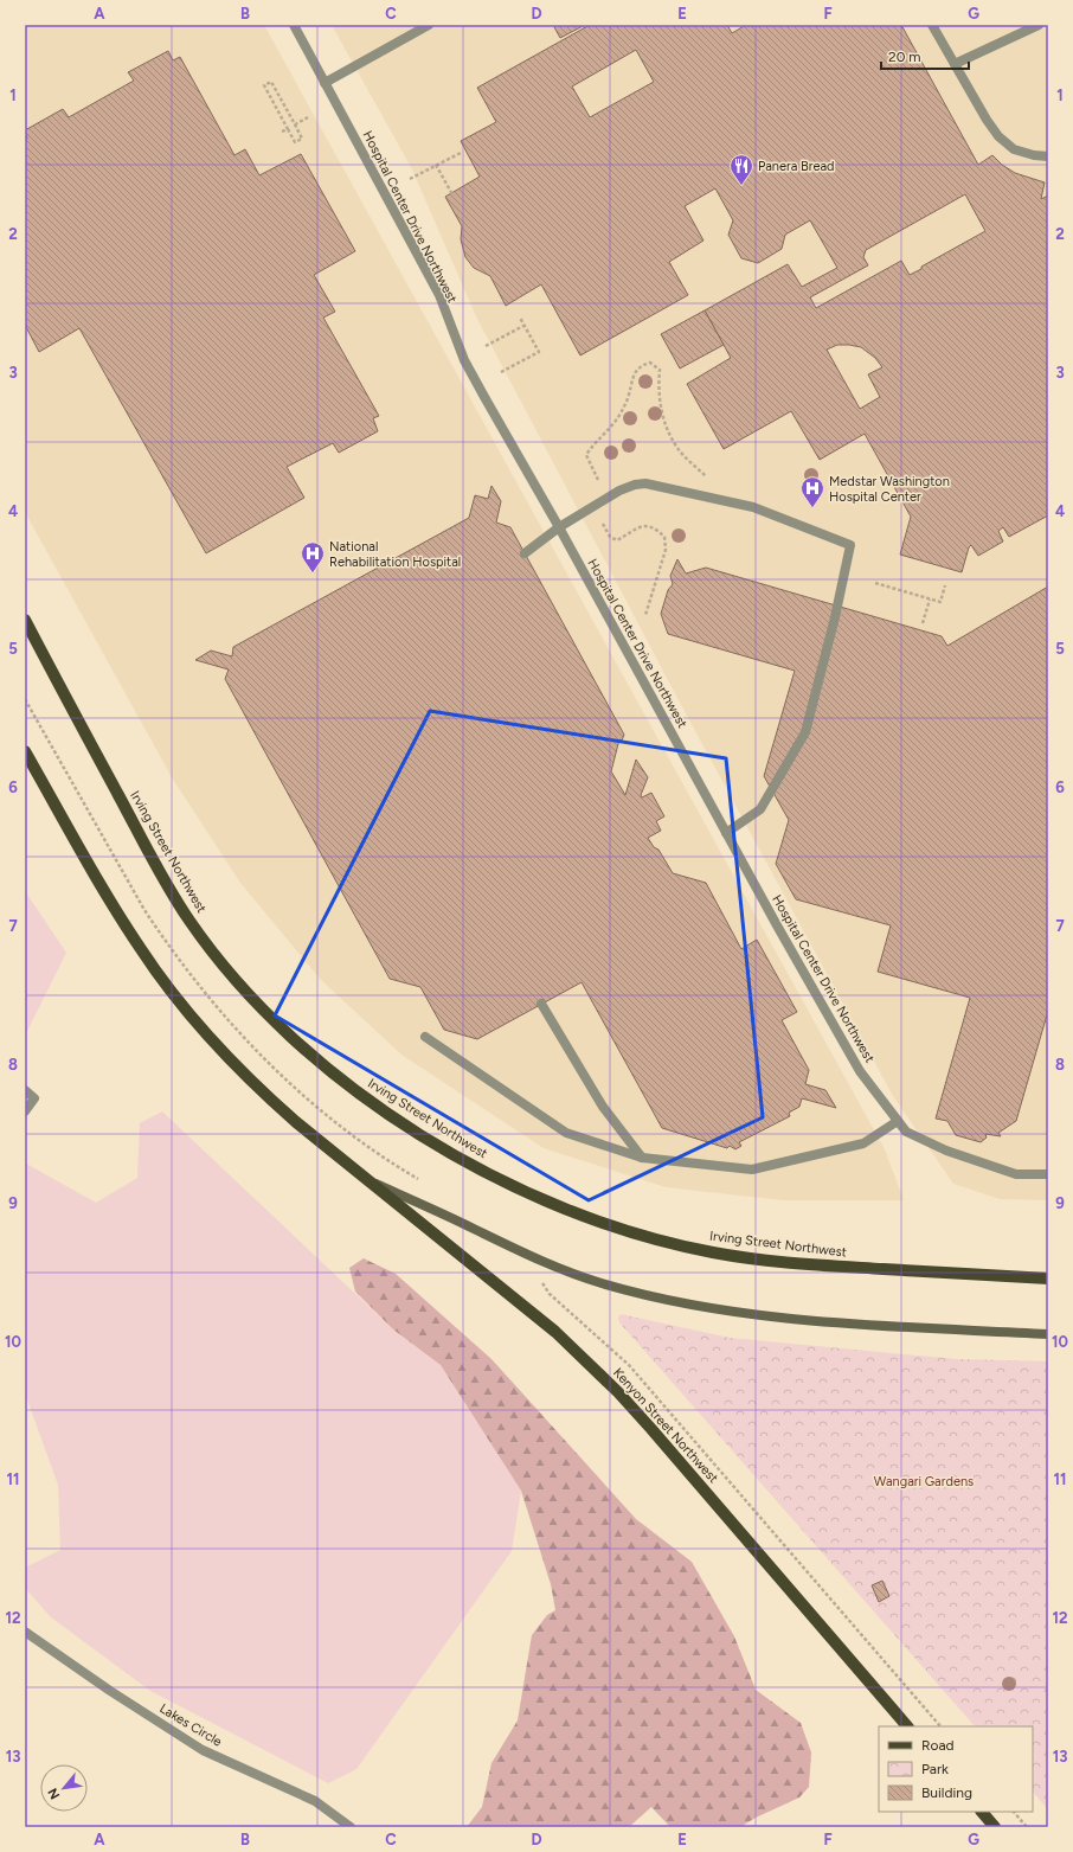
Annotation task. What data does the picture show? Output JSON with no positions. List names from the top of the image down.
{
  "streets": {
    "main road": ["Irving Street Northwest", "Kenyon Street Northwest"],
    "street": ["Hospital Center Drive Northwest", "Lakes Circle"]
  },
  "parks": ["Wangari Gardens"],
  "places": {
    "restaurant": ["Panera Bread"],
    "hospital": ["Medstar Washington Hospital Center", "National Rehabilitation Hospital"]
  },
  "legend": ["Road", "Park", "Building"],
  "scale_bar": "20 m",
  "north": "bottom left",
  "grid": {
    "columns": [
      "A",
      "B",
      "C",
      "D",
      "E",
      "F",
      "G"
    ],
    "rows": [
      "1",
      "2",
      "3",
      "4",
      "5",
      "6",
      "7",
      "8",
      "9",
      "10",
      "11",
      "12",
      "13"
    ]
  }
}
